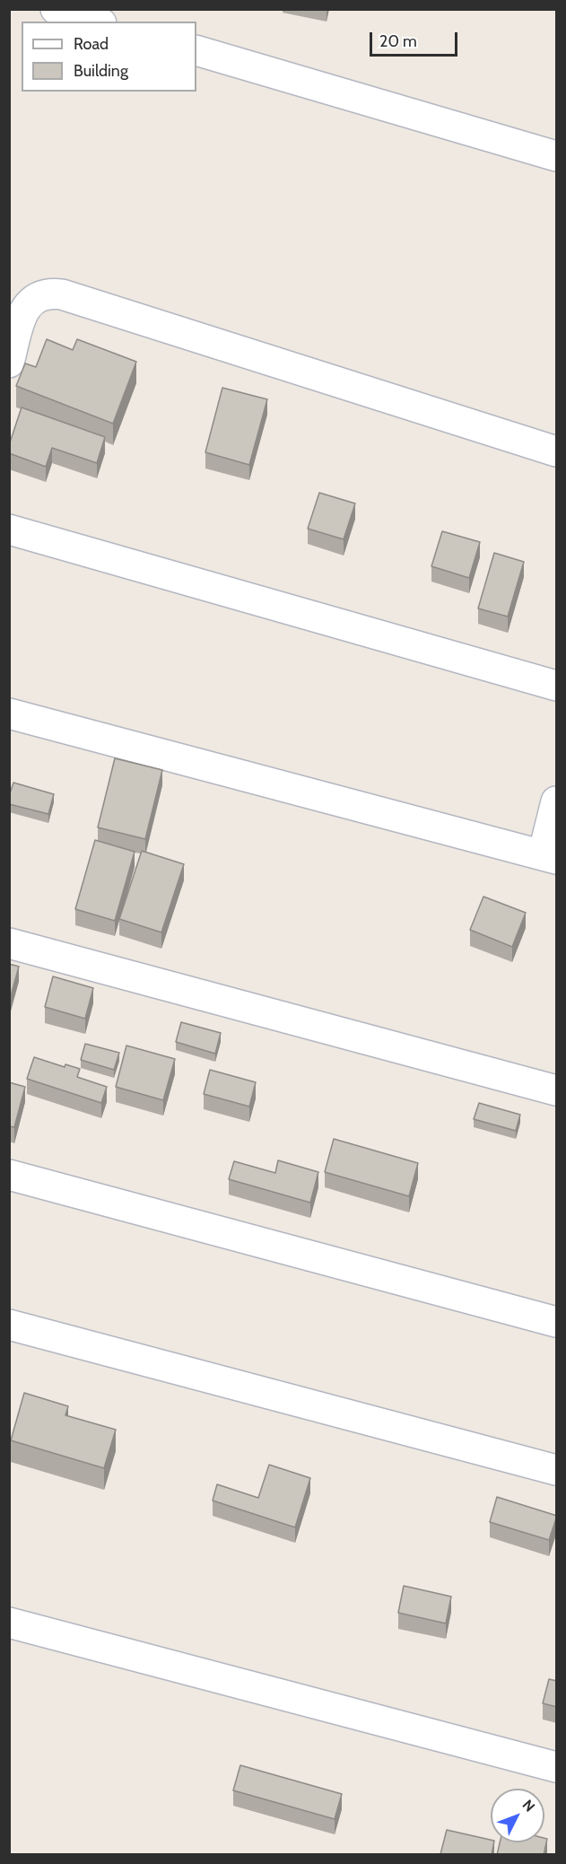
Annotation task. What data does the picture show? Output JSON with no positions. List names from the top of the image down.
{
  "legend": ["Road", "Building"],
  "scale_bar": "20 m",
  "north": "top right"
}
